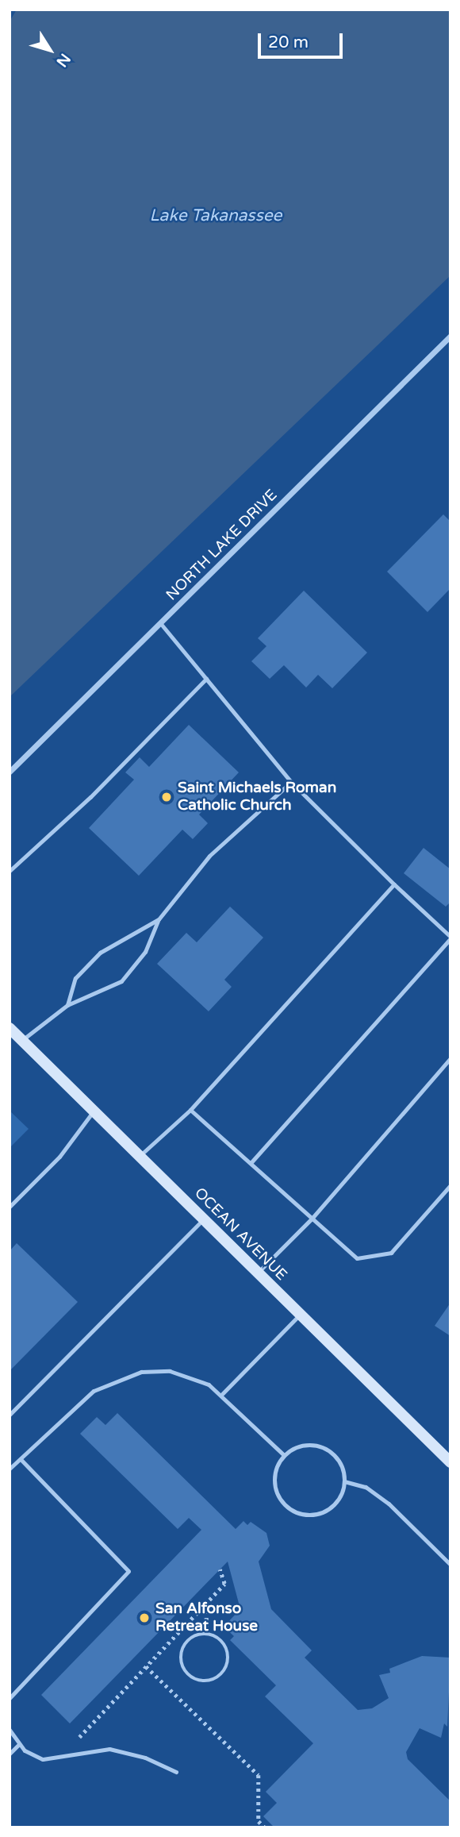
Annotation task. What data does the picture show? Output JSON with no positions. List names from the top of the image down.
{
  "streets": {
    "street": ["NORTH LAKE DRIVE", "OCEAN AVENUE"]
  },
  "water": ["Lake Takanassee"],
  "places": ["Saint Michaels Roman Catholic Church", "San Alfonso Retreat House"],
  "scale_bar": "20 m",
  "north": "bottom right"
}
